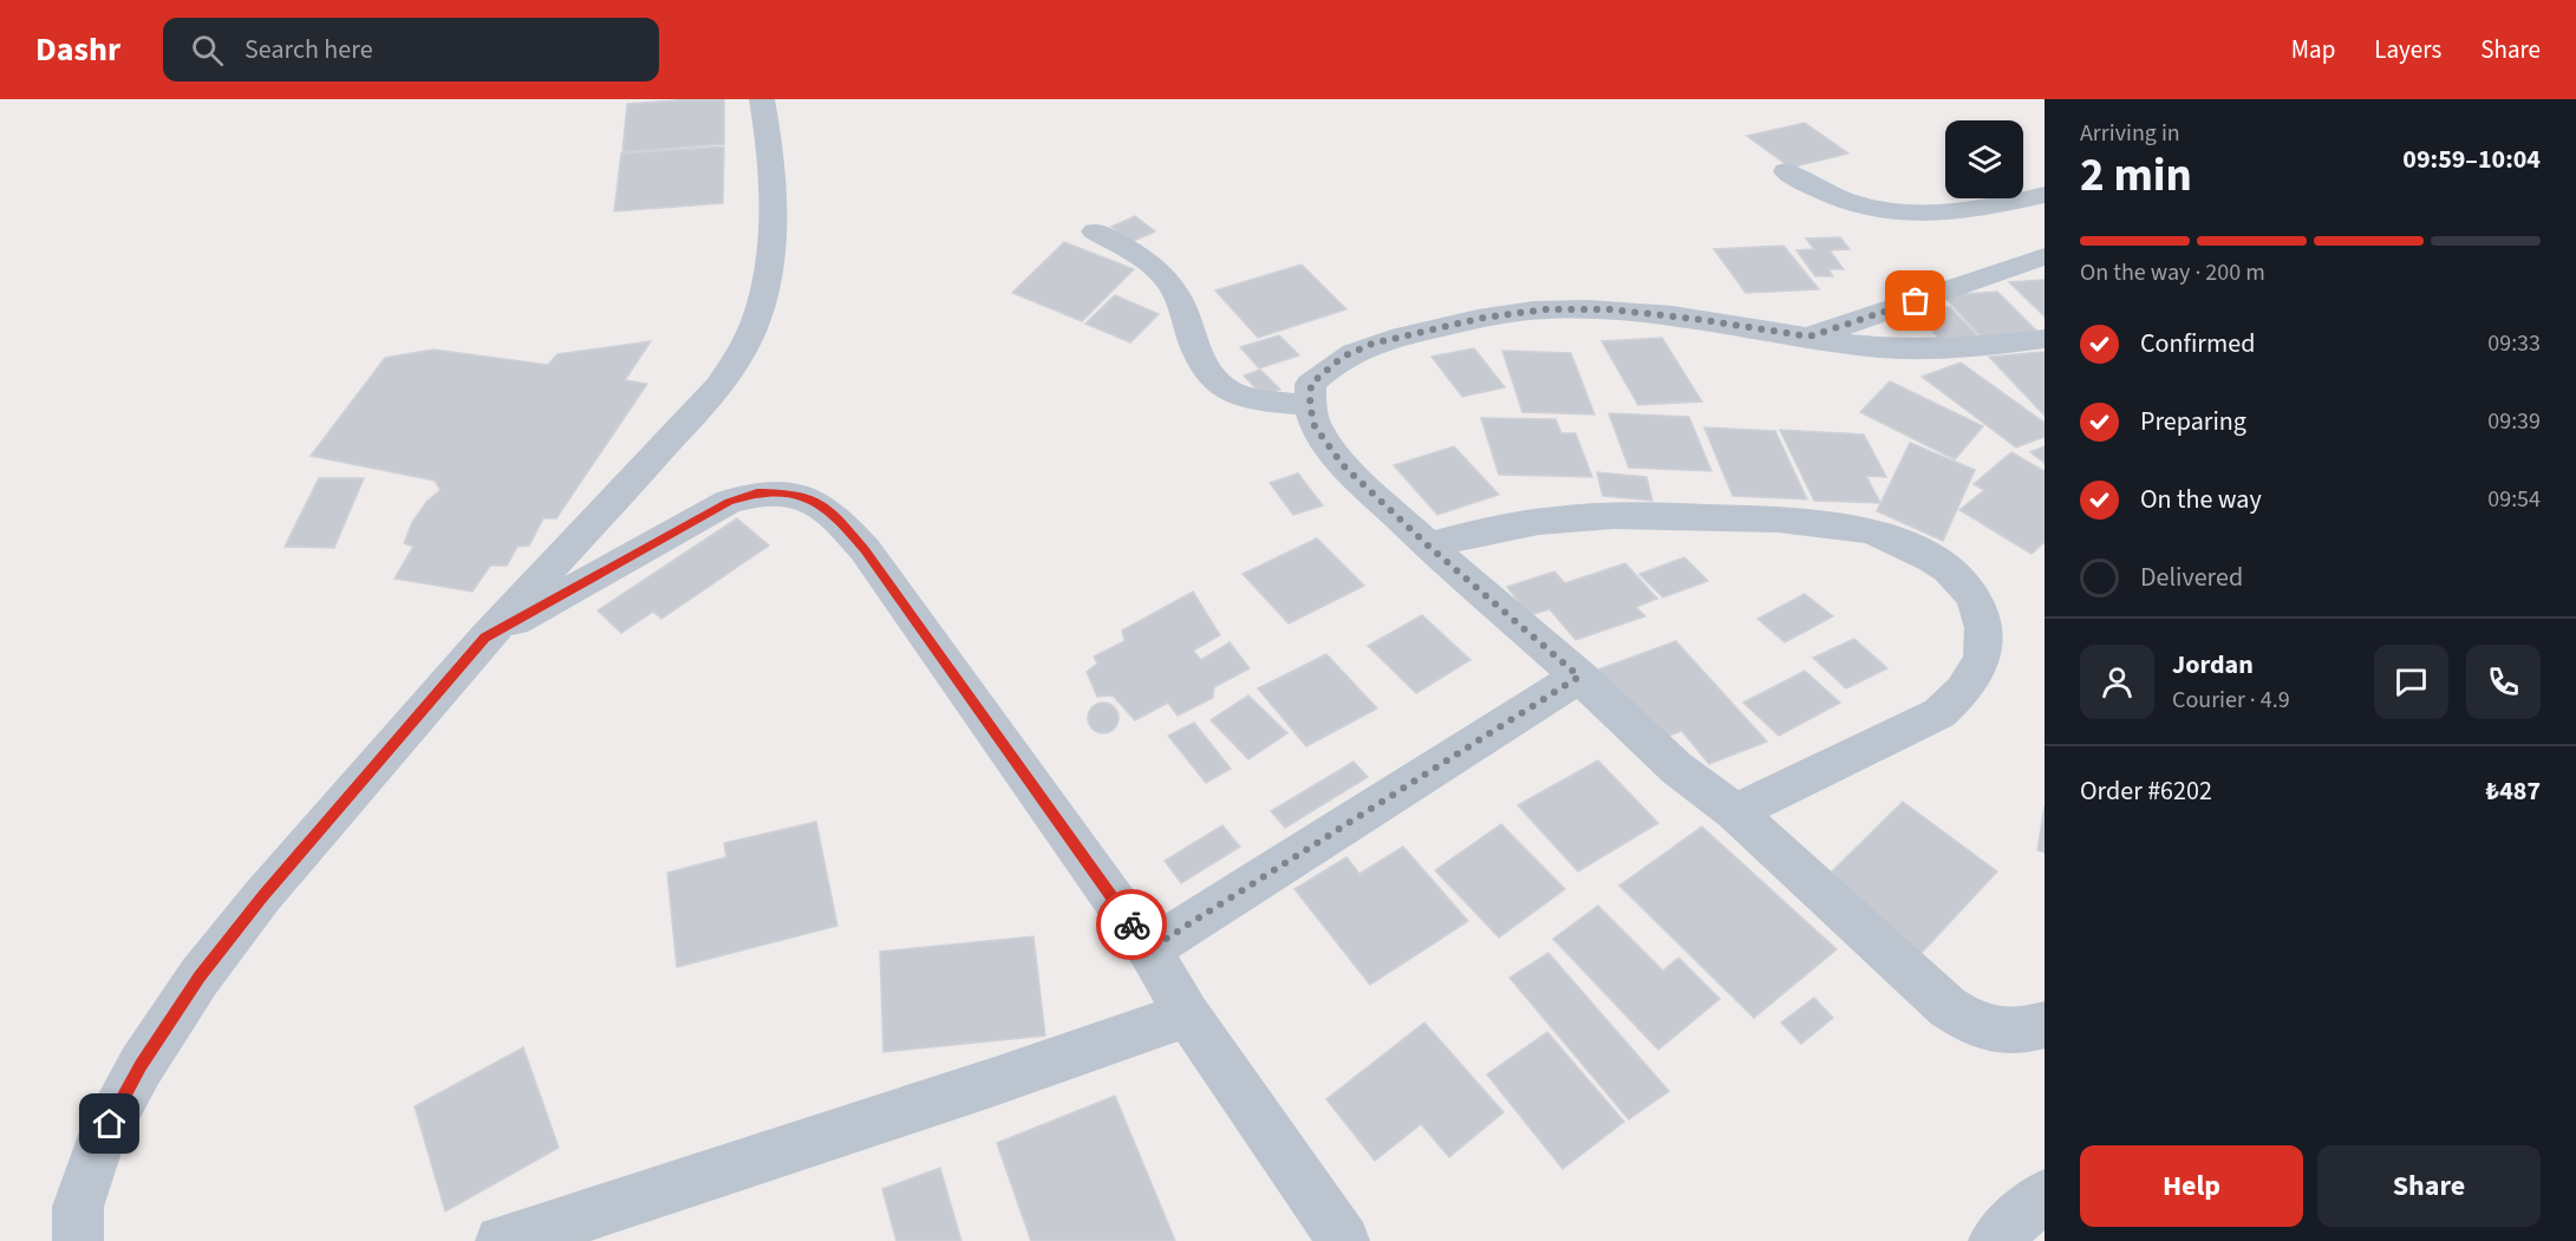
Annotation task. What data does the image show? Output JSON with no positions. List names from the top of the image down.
{
  "page": {
    "header": "Dashr",
    "search": "Search here",
    "nav": ["Map", "Layers", "Share"],
    "heading": ["2 min", "Arriving in", "09:59–10:04"],
    "panel": [
      "Jordan",
      "Courier · 4.9",
      "Order #6202",
      "₺487"
    ],
    "bar": "On the way · 200 m",
    "list": [
      ["Confirmed", "09:33"],
      ["Preparing", "09:39"],
      ["On the way", "09:54"],
      "Delivered"
    ],
    "buttons": ["Help", "Share"]
  }
}
